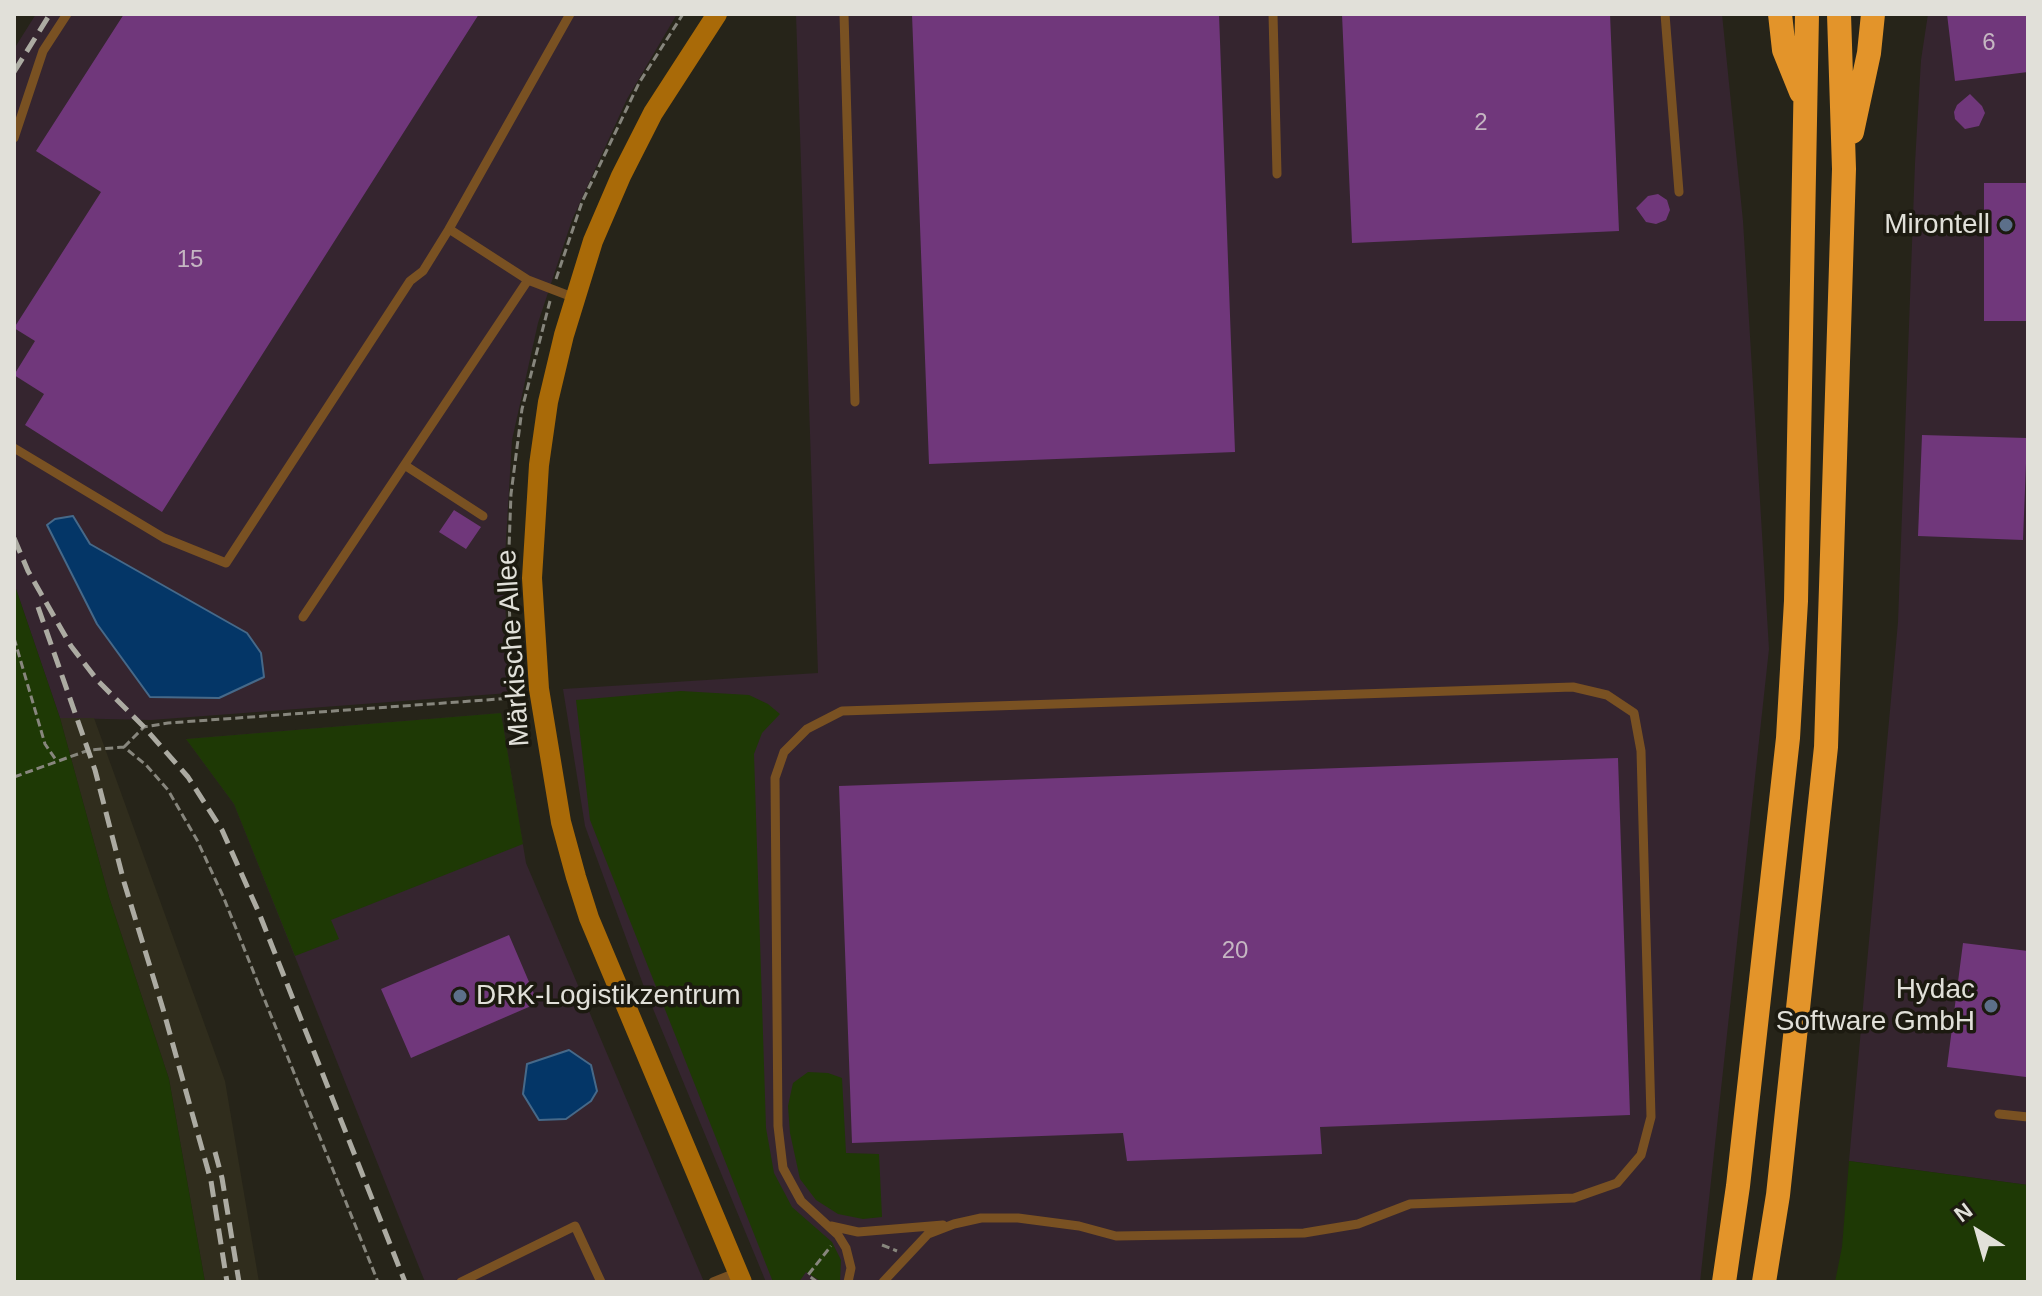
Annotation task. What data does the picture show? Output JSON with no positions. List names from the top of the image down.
{
  "streets": {
    "street": ["Märkische Allee"]
  },
  "places": ["Mirontell", "DRK-Logistikzentrum", "Hydac Software GmbH"],
  "house_numbers": [
    "6",
    "2",
    "15",
    "20"
  ],
  "north": "top left"
}
